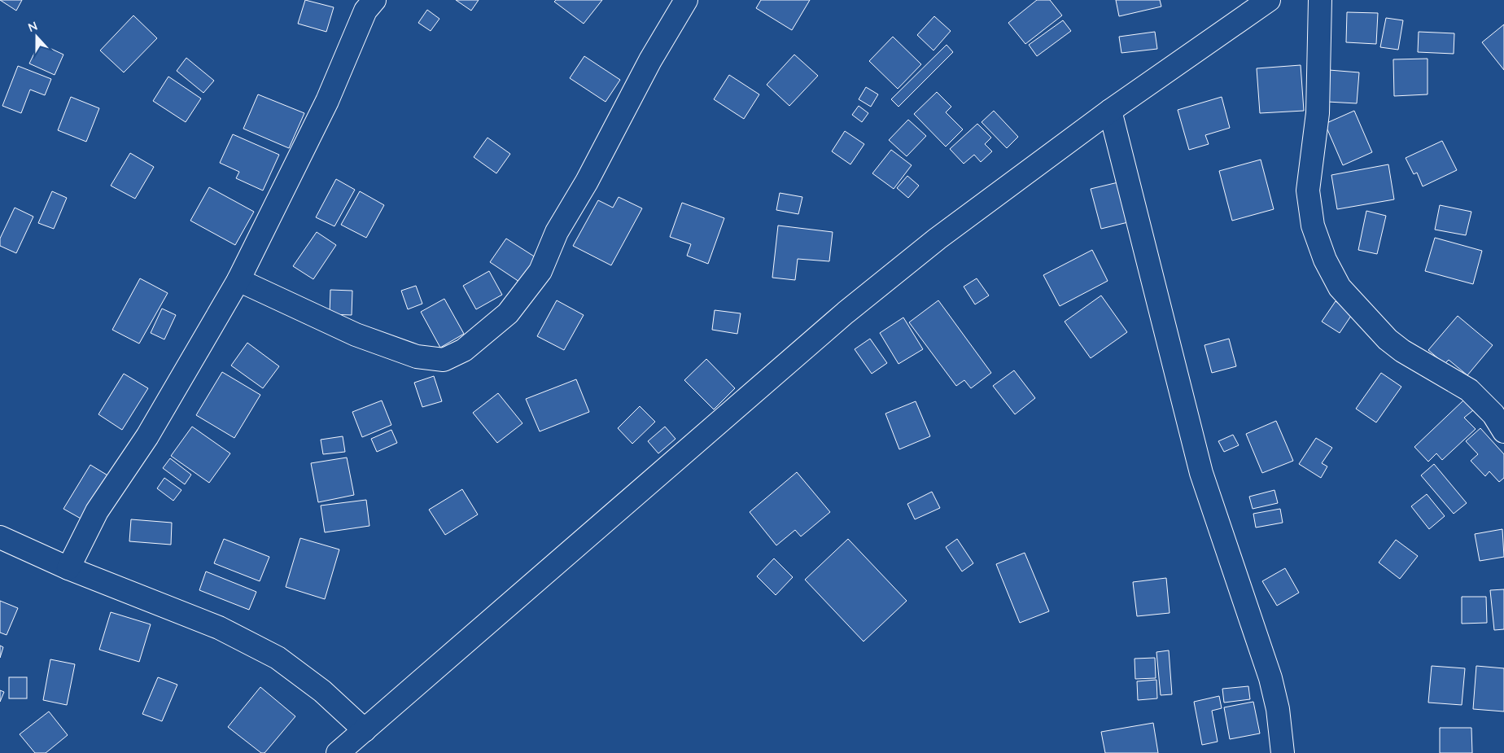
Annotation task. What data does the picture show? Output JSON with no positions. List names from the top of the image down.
{
  "north": "top"
}
